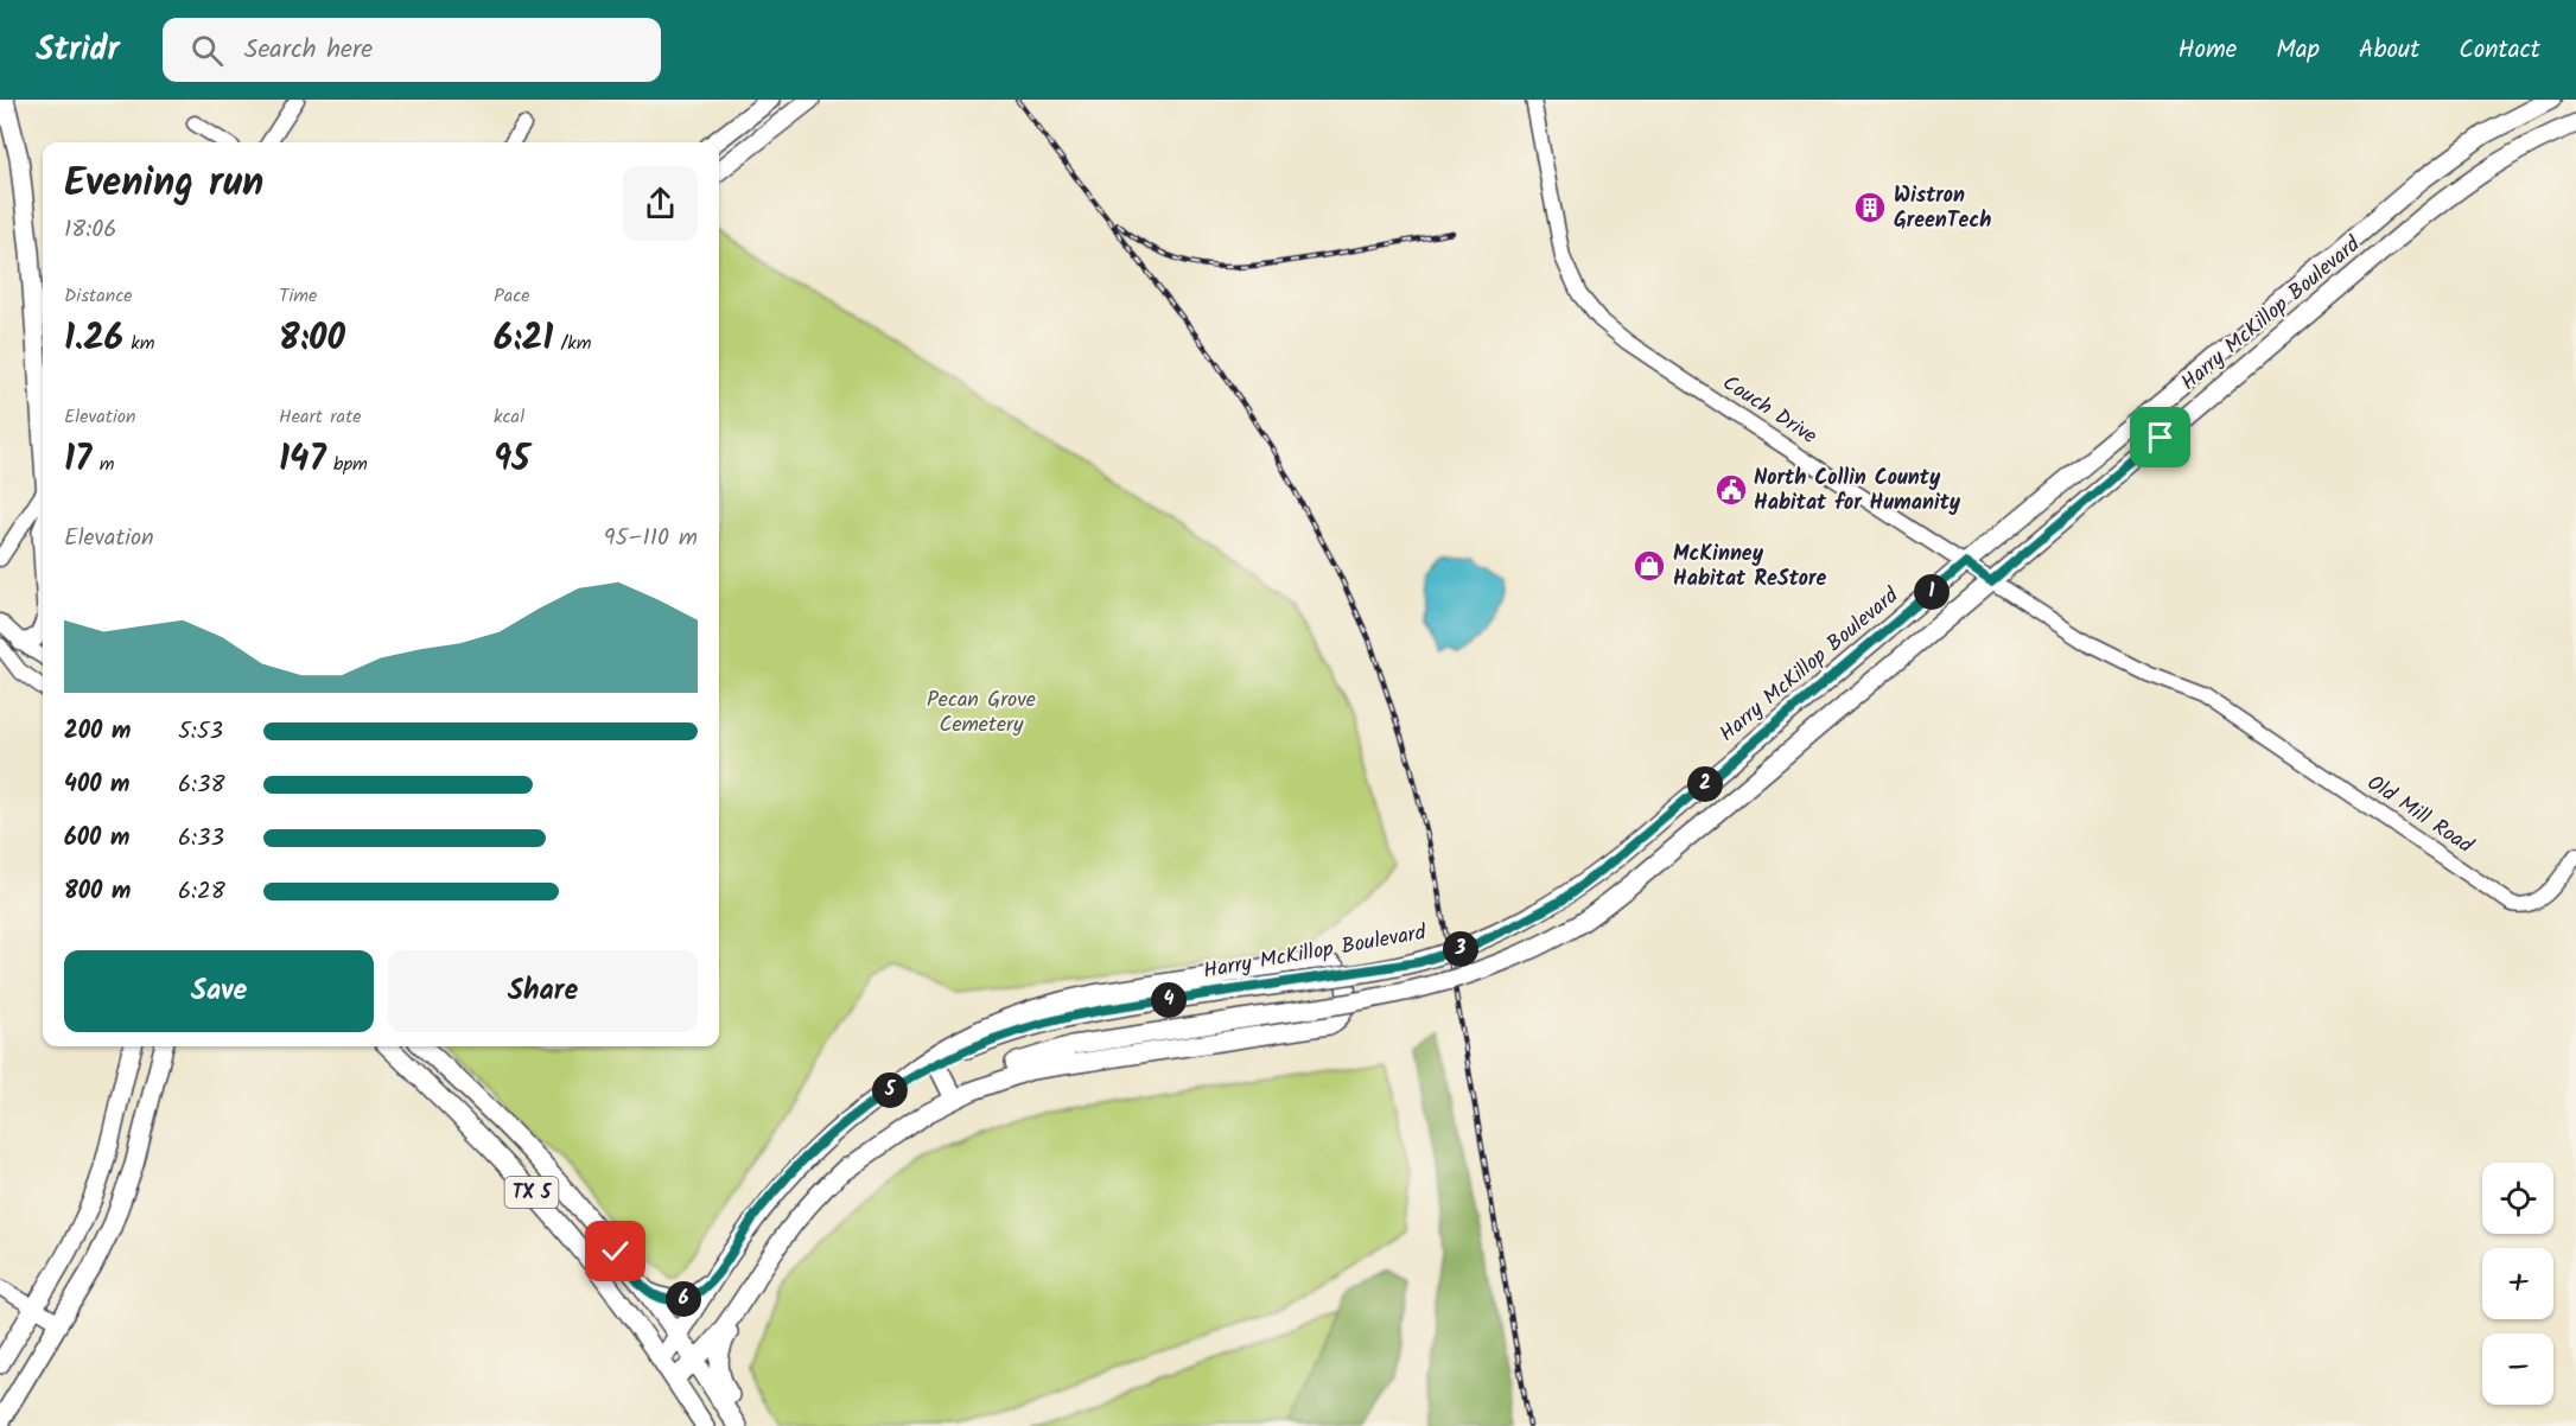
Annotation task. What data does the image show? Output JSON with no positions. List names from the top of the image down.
{
  "streets": {
    "main road": ["Harry McKillop Boulevard", "TX 5"],
    "street": ["Couch Drive", "Old Mill Road"]
  },
  "crossings": [
    ["Harry McKillop Boulevard", "Couch Drive"],
    ["Harry McKillop Boulevard", "TX 5"],
    ["Couch Drive", "Old Mill Road"]
  ],
  "parks": ["Pecan Grove Cemetery"],
  "places": {
    "building": ["Wistron GreenTech"],
    "public building": ["North Collin County Habitat for Humanity"],
    "shop": ["McKinney Habitat ReStore"]
  },
  "page": {
    "header": "Stridr",
    "search": "Search here",
    "nav": [
      "Home",
      "Map",
      "About",
      "Contact"
    ],
    "heading": ["Evening run", "18:06"],
    "stats": [
      ["Distance", "1.26 km"],
      ["Time", "8:00"],
      ["Pace", "6:21 /km"],
      ["Elevation", "17 m"],
      ["Heart rate", "147 bpm"],
      ["kcal", "95"]
    ],
    "chart": ["Elevation", "95–110 m"],
    "pins": [
      "1",
      "2",
      "3",
      "4",
      "5",
      "6"
    ],
    "list": [
      {
        "name": "200 m",
        "note": "5:53"
      },
      {
        "name": "400 m",
        "note": "6:38"
      },
      {
        "name": "600 m",
        "note": "6:33"
      },
      {
        "name": "800 m",
        "note": "6:28"
      }
    ],
    "buttons": ["Save", "Share"],
    "map_buttons": ["+", "−"]
  }
}
